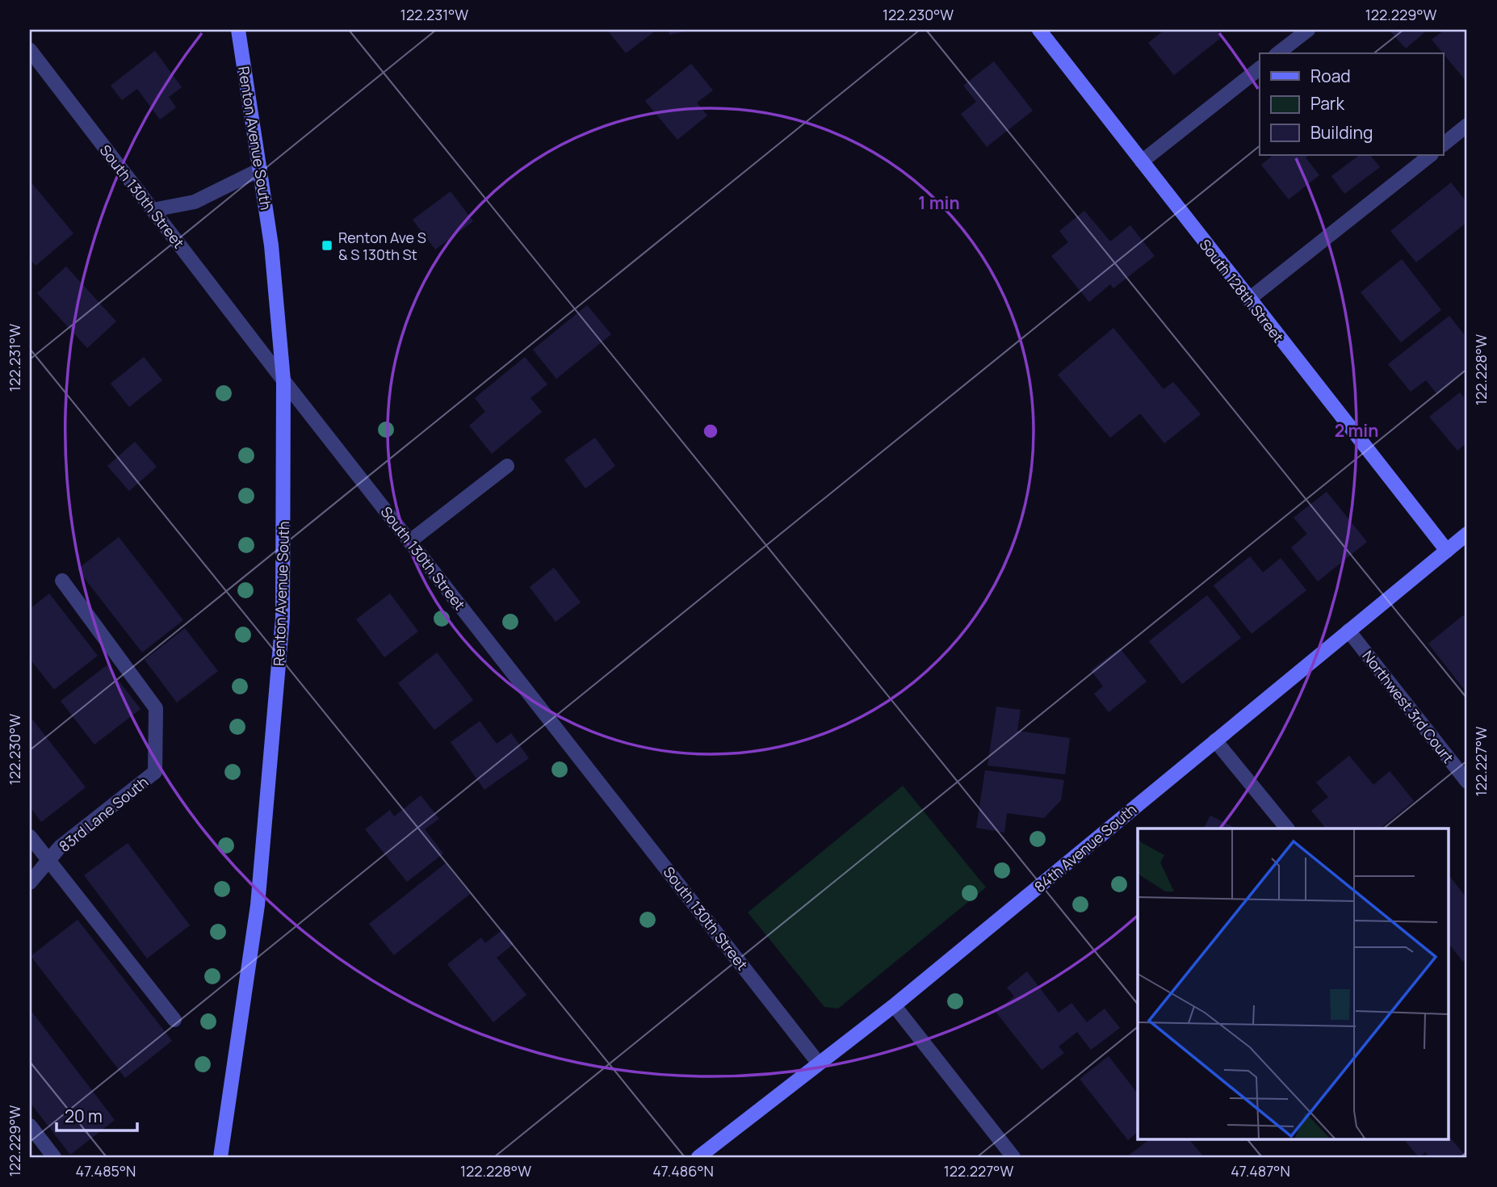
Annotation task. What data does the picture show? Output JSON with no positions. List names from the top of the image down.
{
  "streets": {
    "street": [
      "Renton Avenue South",
      "South 130th Street",
      "South 128th Street",
      "Northwest 3rd Court",
      "83rd Lane South",
      "84th Avenue South"
    ]
  },
  "crossings": [
    ["Renton Avenue South", "South 130th Street"],
    ["South 130th Street", "84th Avenue South"],
    ["South 128th Street", "84th Avenue South"],
    ["Northwest 3rd Court", "84th Avenue South"]
  ],
  "places": {
    "transit": ["Renton Ave S & S 130th St"]
  },
  "legend": ["Road", "Park", "Building"],
  "scale_bar": "20 m",
  "coordinates": [
    "122.231°W",
    "122.230°W",
    "122.229°W",
    "122.228°W",
    "122.227°W",
    "47.485°N",
    "47.486°N",
    "47.487°N"
  ],
  "rings": ["1 min", "2 min"]
}
